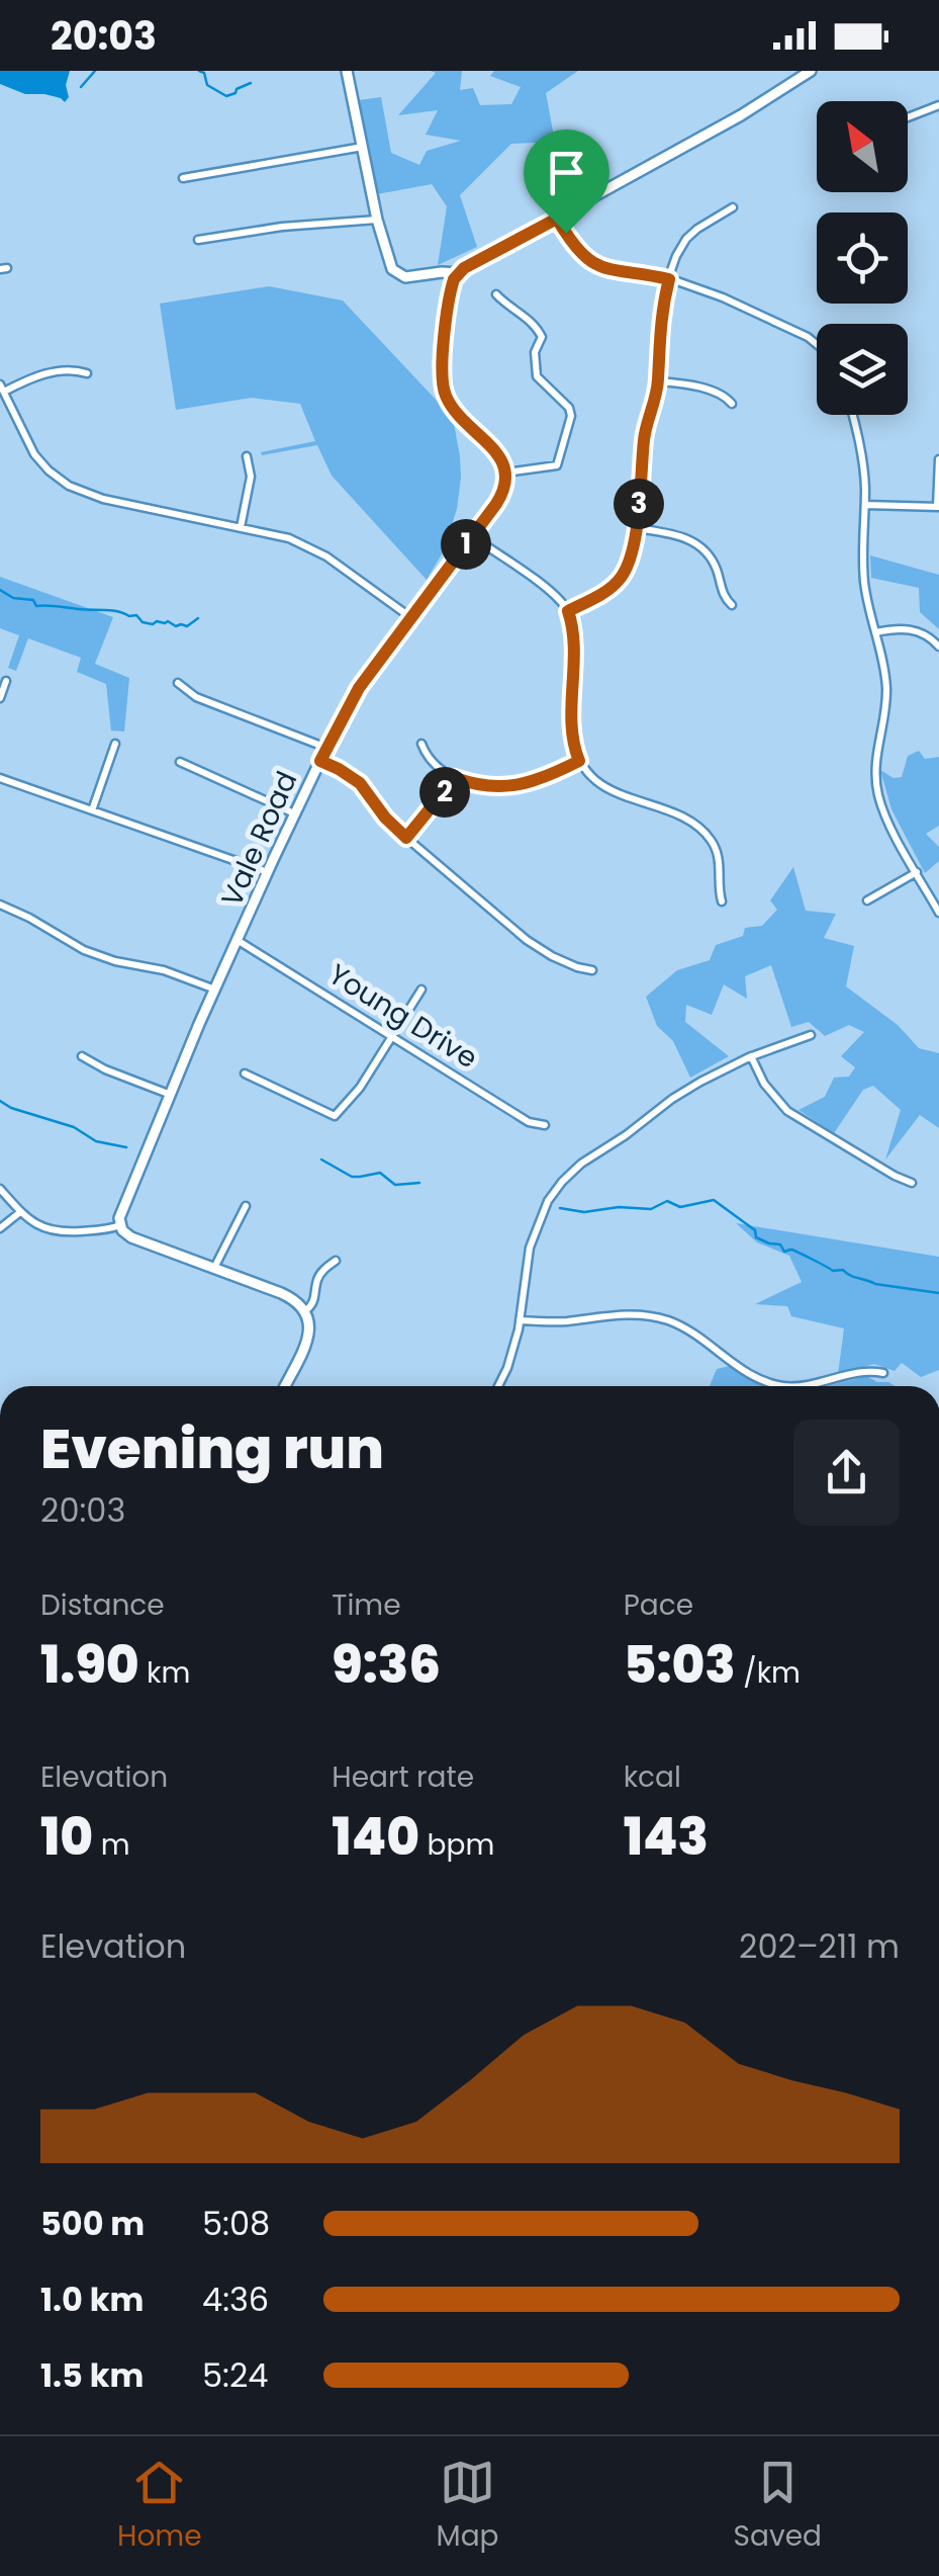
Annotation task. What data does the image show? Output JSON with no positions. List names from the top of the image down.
{
  "streets": {
    "main road": ["Vale Road"],
    "street": ["Young Drive"]
  },
  "crossings": [
    ["Vale Road", "Young Drive"]
  ],
  "north": "top left",
  "page": {
    "status": "20:03",
    "pins": ["3", "1", "2"],
    "heading": ["Evening run", "20:03"],
    "stats": [
      ["Distance", "1.90 km"],
      ["Time", "9:36"],
      ["Pace", "5:03 /km"],
      ["Elevation", "10 m"],
      ["Heart rate", "140 bpm"],
      ["kcal", "143"]
    ],
    "chart": ["Elevation", "202–211 m"],
    "list": [
      {
        "name": "500 m",
        "note": "5:08"
      },
      {
        "name": "1.0 km",
        "note": "4:36"
      },
      {
        "name": "1.5 km",
        "note": "5:24"
      }
    ],
    "tabs": ["Home", "Map", "Saved"]
  }
}
